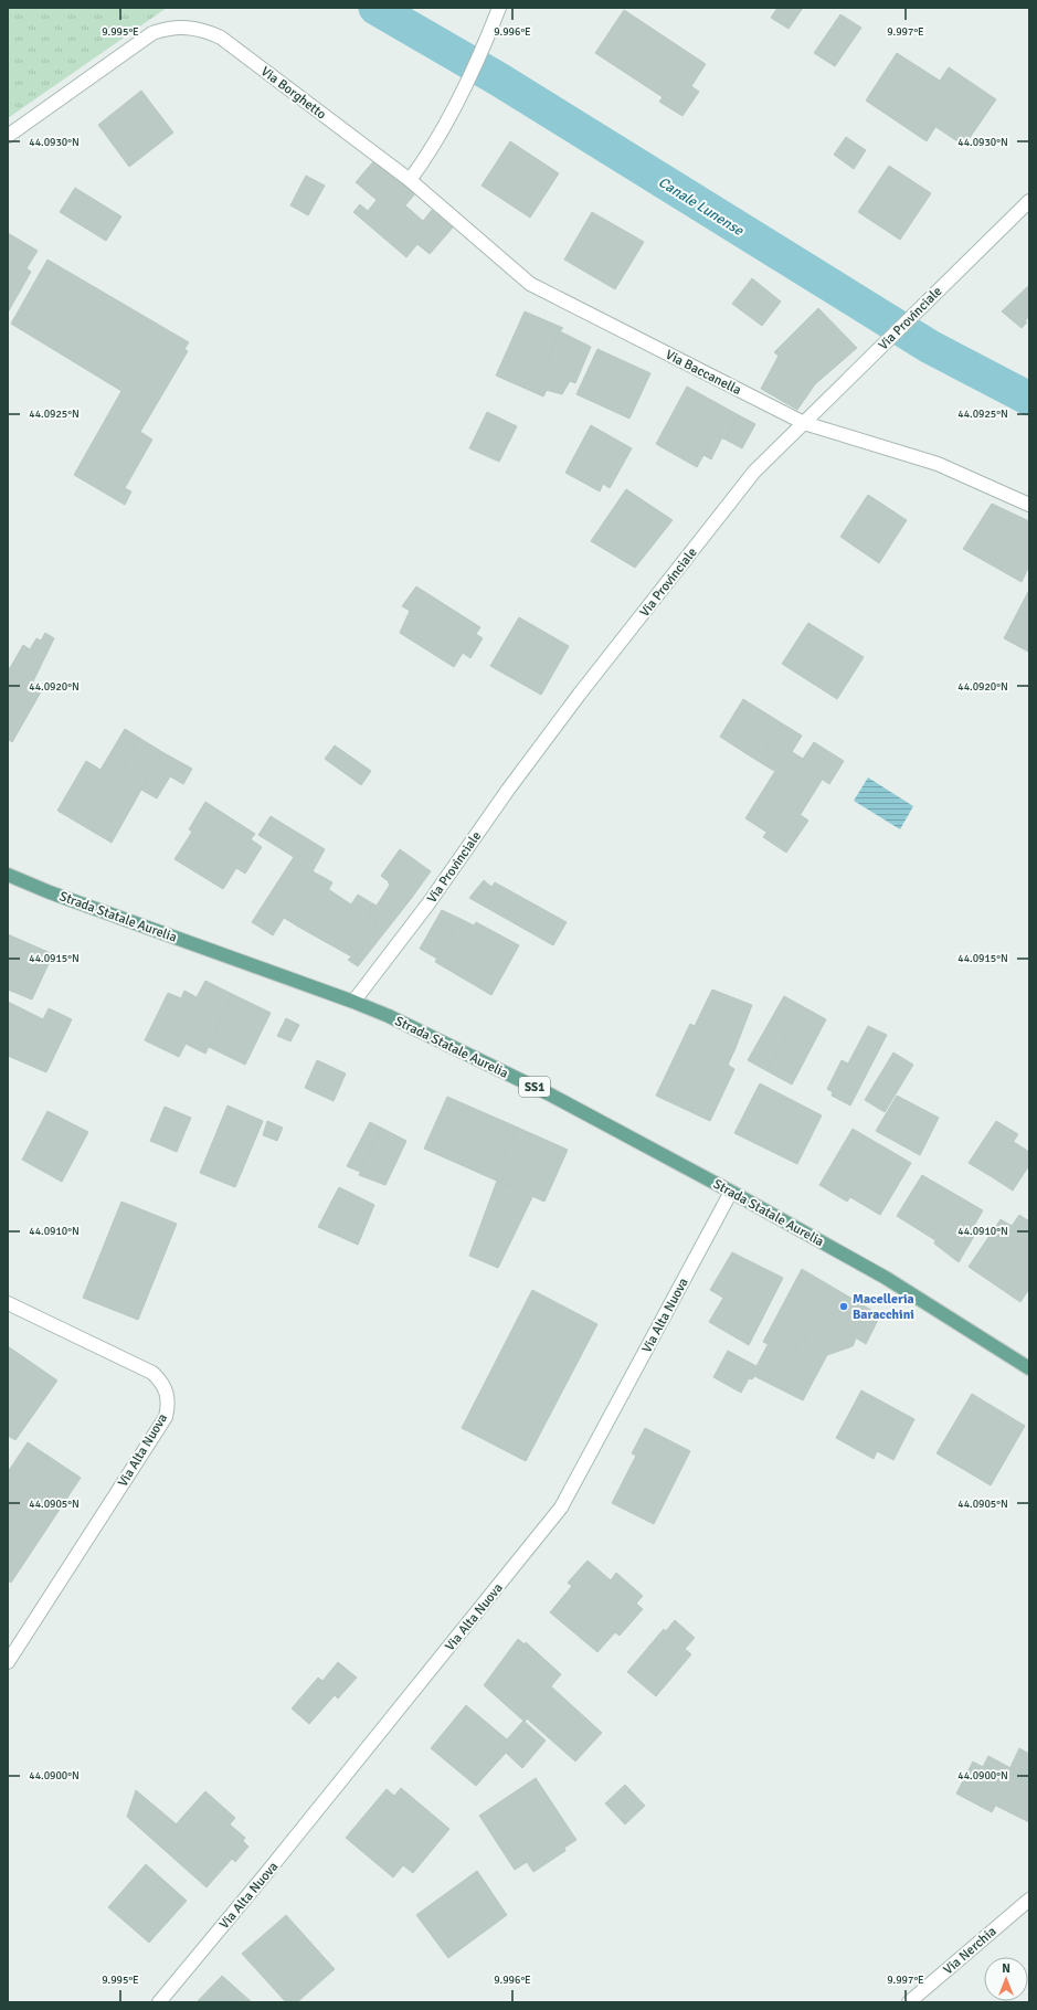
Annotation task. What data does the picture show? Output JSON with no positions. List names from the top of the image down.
{
  "streets": {
    "main road": ["Strada Statale Aurelia", "SS1"],
    "street": [
      "Via Borghetto",
      "Via Provinciale",
      "Via Baccanella",
      "Via Alta Nuova",
      "Via Nerchia"
    ]
  },
  "crossings": [
    ["Via Borghetto", "Via Baccanella"],
    ["Via Provinciale", "Via Baccanella"],
    ["Via Provinciale", "Strada Statale Aurelia"],
    ["Strada Statale Aurelia", "Via Alta Nuova"]
  ],
  "water": ["Canale Lunense"],
  "places": ["Macelleria Baracchini"],
  "north": "top",
  "coordinates": [
    "9.995°E",
    "9.996°E",
    "9.997°E",
    "44.0930°N",
    "44.0925°N",
    "44.0920°N",
    "44.0915°N",
    "44.0910°N",
    "44.0905°N",
    "44.0900°N"
  ]
}
